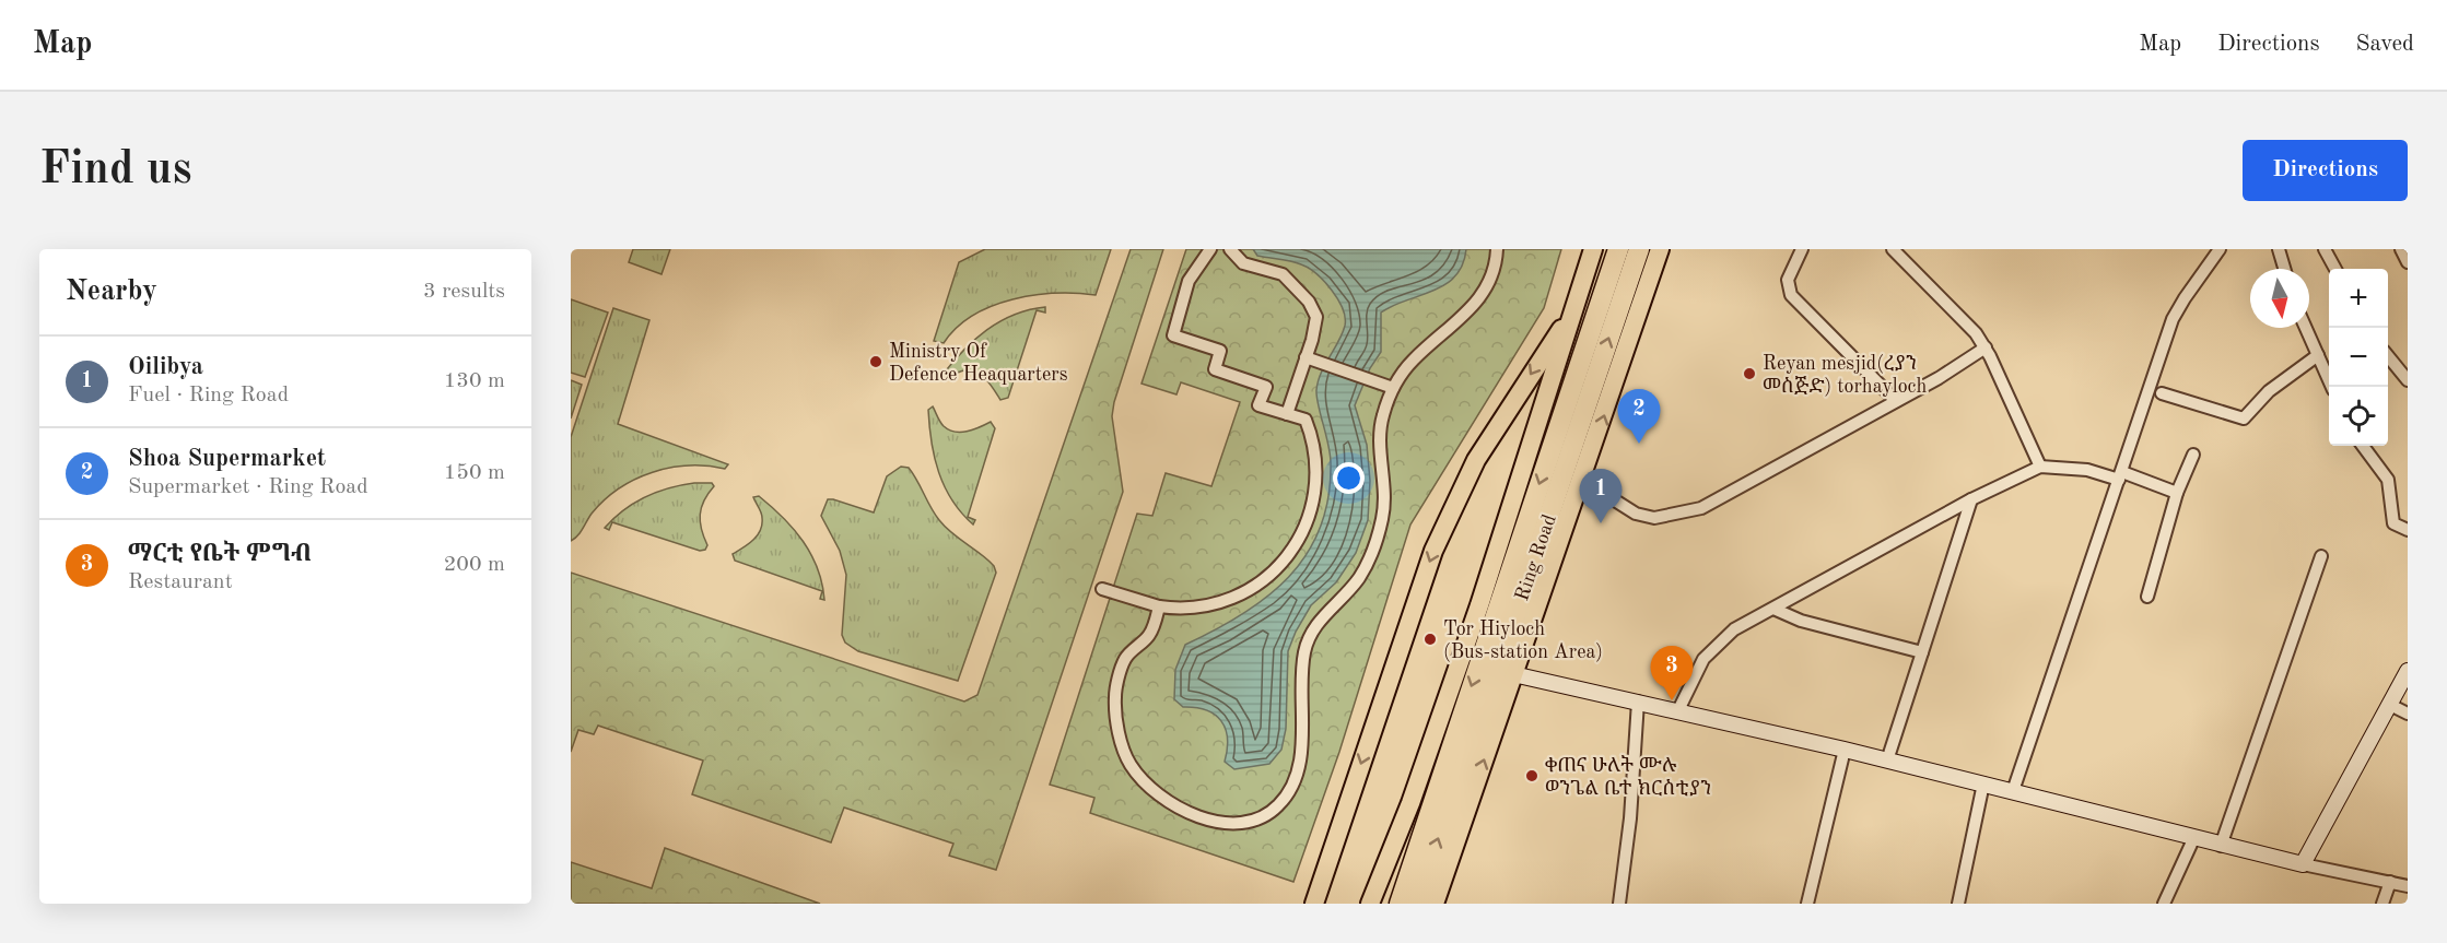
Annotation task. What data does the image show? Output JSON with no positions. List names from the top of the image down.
{
  "streets": {
    "highway": ["Ring Road"]
  },
  "places": [
    "Ministry Of Defence Heaquarters",
    "Reyan mesjid(ረያን መስጅድ) torhayloch",
    "Tor Hiyloch (Bus-station Area)",
    "ቀጠና ሁለት ሙሉ ወንጌል ቤተ ክርስቲያን"
  ],
  "north": "bottom",
  "page": {
    "header": "Map",
    "nav": ["Map", "Directions", "Saved"],
    "buttons": "Directions",
    "title": "Find us",
    "heading": ["Nearby", "3 results"],
    "map_buttons": ["+", "−"],
    "list": [
      {
        "mark": "1",
        "name": "Oilibya",
        "note": "Fuel · Ring Road",
        "value": "130 m"
      },
      {
        "mark": "2",
        "name": "Shoa Supermarket",
        "note": "Supermarket · Ring Road",
        "value": "150 m"
      },
      {
        "mark": "3",
        "name": "ማርቲ የቤት ምግብ",
        "note": "Restaurant",
        "value": "200 m"
      }
    ],
    "pins": ["2", "1", "3"]
  }
}
